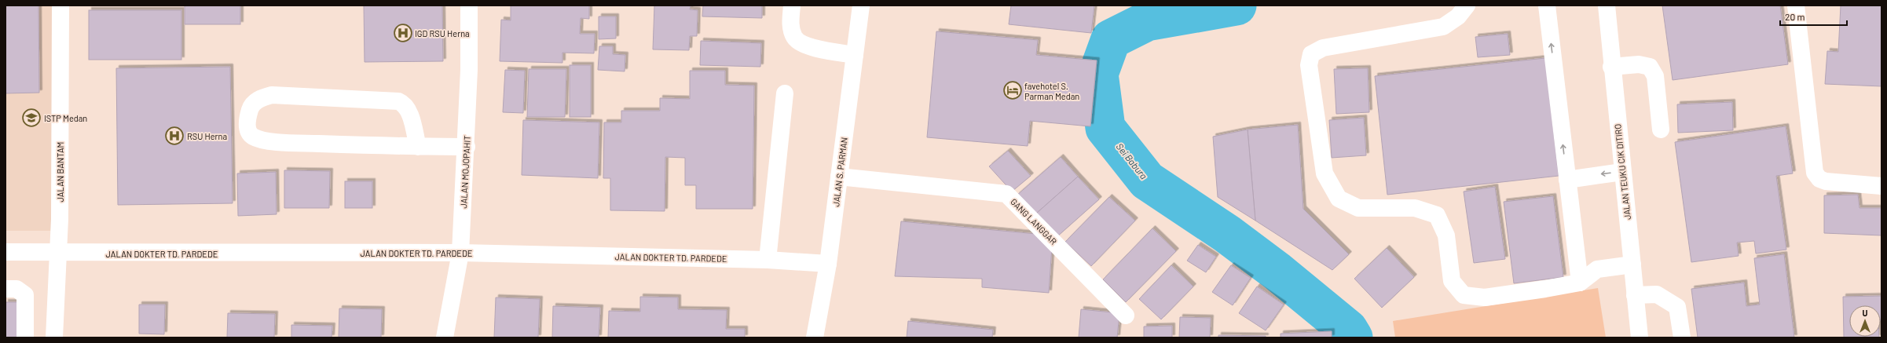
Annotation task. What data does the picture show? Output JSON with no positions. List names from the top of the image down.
{
  "streets": {
    "street": [
      "JALAN BANTAM",
      "JALAN MOJOPAHIT",
      "JALAN S. PARMAN",
      "JALAN TEUKU CIK DITIRO",
      "GANG LANGGAR",
      "JALAN DOKTER TD. PARDEDE"
    ]
  },
  "crossings": [
    ["JALAN BANTAM", "JALAN DOKTER TD. PARDEDE"],
    ["JALAN MOJOPAHIT", "JALAN DOKTER TD. PARDEDE"],
    ["JALAN S. PARMAN", "GANG LANGGAR"],
    ["JALAN S. PARMAN", "JALAN DOKTER TD. PARDEDE"]
  ],
  "water": ["Sei Babura"],
  "places": {
    "hospital": ["IGD RSU Herna", "RSU Herna"],
    "hotel": ["favehotel S. Parman Medan"],
    "school or university": ["ISTP Medan"]
  },
  "scale_bar": "20 m",
  "north": "top"
}
